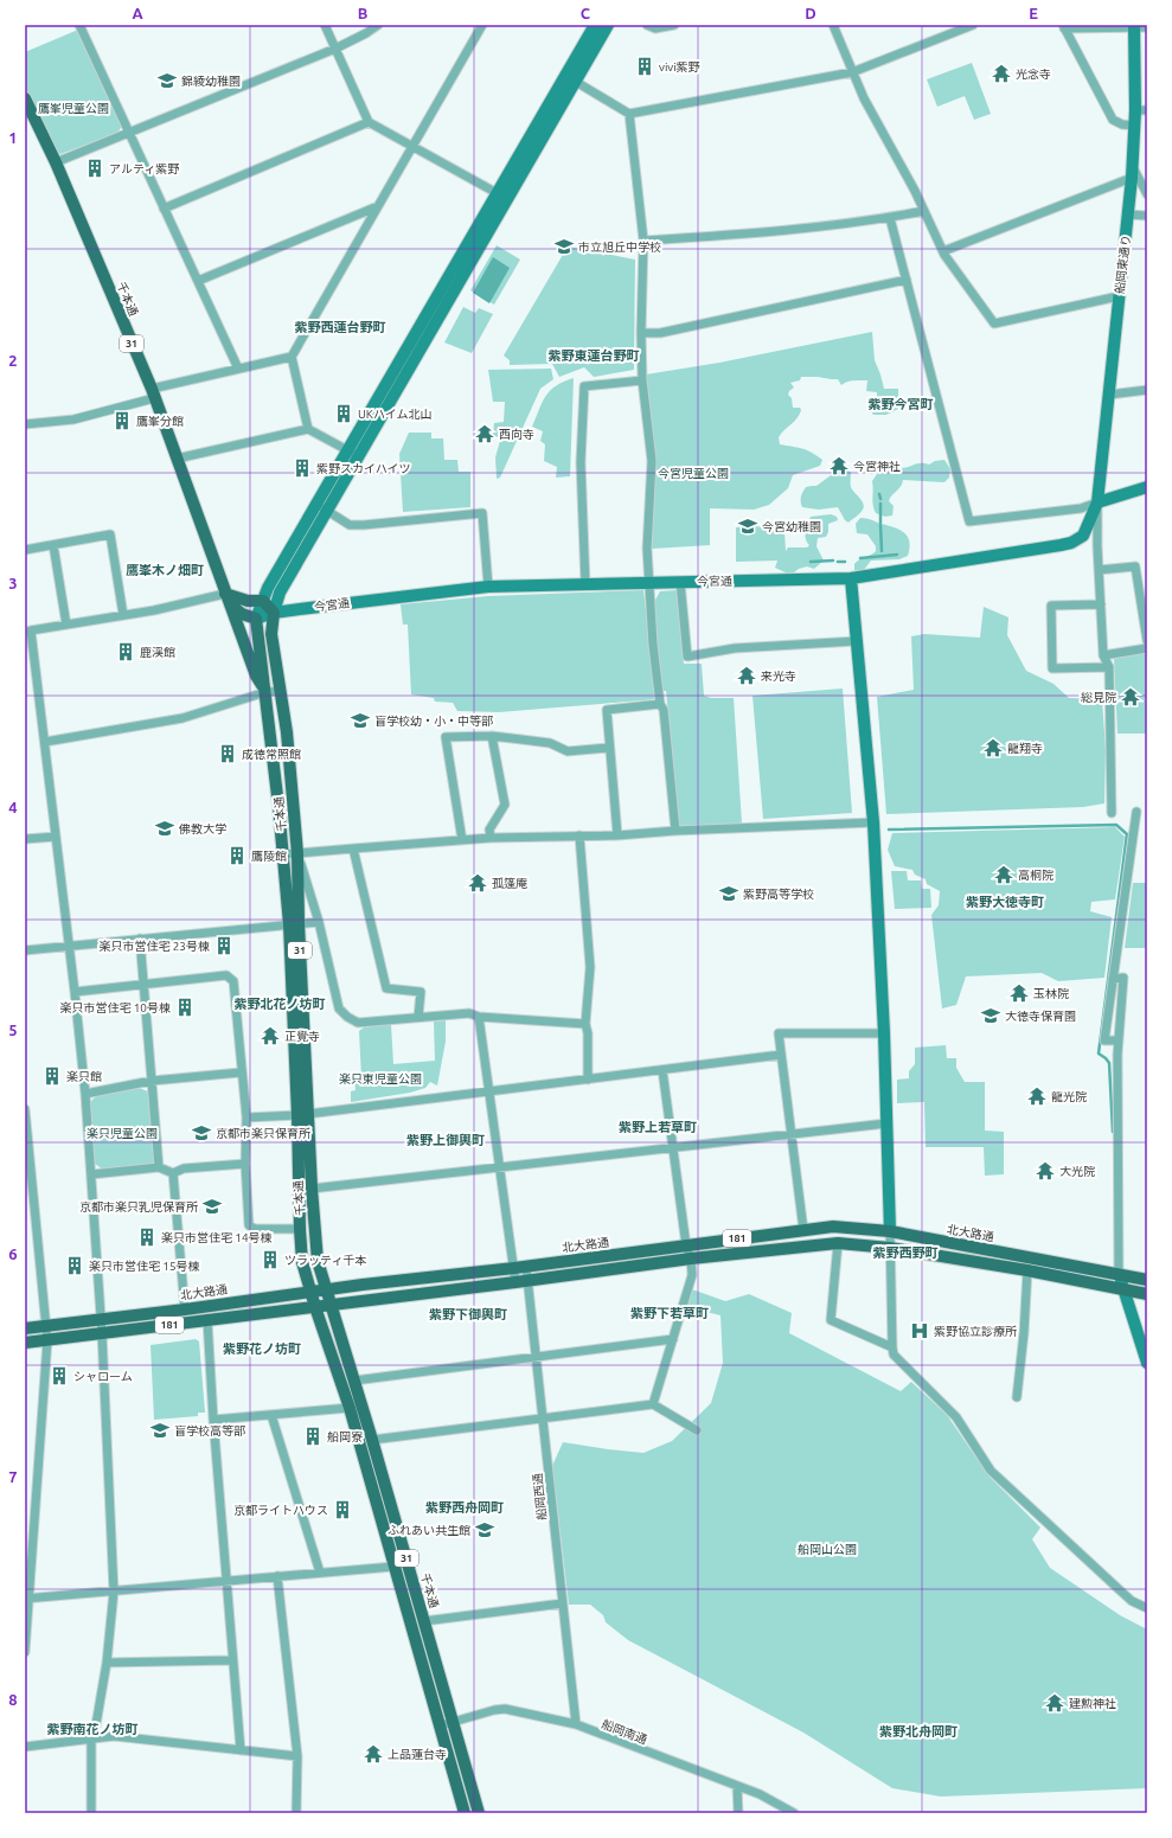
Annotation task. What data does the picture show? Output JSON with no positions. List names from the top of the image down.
{
  "streets": {
    "main road": [
      "千本通",
      "31",
      "北大路通",
      "181"
    ],
    "street": [
      "船岡東通り",
      "今宮通",
      "船岡西通",
      "船岡南通"
    ]
  },
  "crossings": [
    ["船岡東通り", "今宮通"],
    ["千本通", "31"],
    ["千本通", "今宮通"],
    ["千本通", "北大路通"],
    ["千本通", "181"],
    ["千本通", "船岡南通"],
    ["北大路通", "船岡西通"],
    ["181", "船岡西通"],
    ["船岡西通", "船岡南通"]
  ],
  "districts": [
    "紫野西蓮台野町",
    "紫野東蓮台野町",
    "紫野今宮町",
    "鷹峯木ノ畑町",
    "紫野大徳寺町",
    "紫野北花ノ坊町",
    "紫野上若草町",
    "紫野上御輿町",
    "紫野西野町",
    "紫野下若草町",
    "紫野下御輿町",
    "紫野花ノ坊町",
    "紫野西舟岡町",
    "紫野南花ノ坊町",
    "紫野北舟岡町"
  ],
  "parks": [
    "鷹峯児童公園",
    "今宮児童公園",
    "楽只東児童公園",
    "楽只児童公園",
    "船岡山公園"
  ],
  "places": {
    "building": [
      "vivi紫野",
      "アルティ紫野",
      "UKハイム北山",
      "鷹峯分館",
      "紫野スカイハイツ",
      "鹿渓館",
      "成徳常照館",
      "鷹陵館",
      "楽只市営住宅 23号棟",
      "楽只市営住宅 10号棟",
      "楽只館",
      "楽只市営住宅 14号棟",
      "ツラッティ千本",
      "楽只市営住宅 15号棟",
      "シャローム",
      "船岡寮",
      "京都ライトハウス"
    ],
    "temple": [
      "光念寺",
      "西向寺",
      "今宮神社",
      "来光寺",
      "総見院",
      "龍翔寺",
      "高桐院",
      "孤篷庵",
      "玉林院",
      "正覺寺",
      "龍光院",
      "大光院",
      "建勲神社",
      "上品蓮台寺"
    ],
    "school or university": [
      "錦綾幼稚園",
      "市立旭丘中学校",
      "今宮幼稚園",
      "盲学校幼・小・中等部",
      "佛教大学",
      "紫野高等学校",
      "大徳寺保育園",
      "京都市楽只保育所",
      "京都市楽只乳児保育所",
      "盲学校高等部",
      "ふれあい共生館"
    ],
    "hospital": ["紫野協立診療所"]
  },
  "grid": {
    "columns": [
      "A",
      "B",
      "C",
      "D",
      "E"
    ],
    "rows": [
      "1",
      "2",
      "3",
      "4",
      "5",
      "6",
      "7",
      "8"
    ]
  }
}
